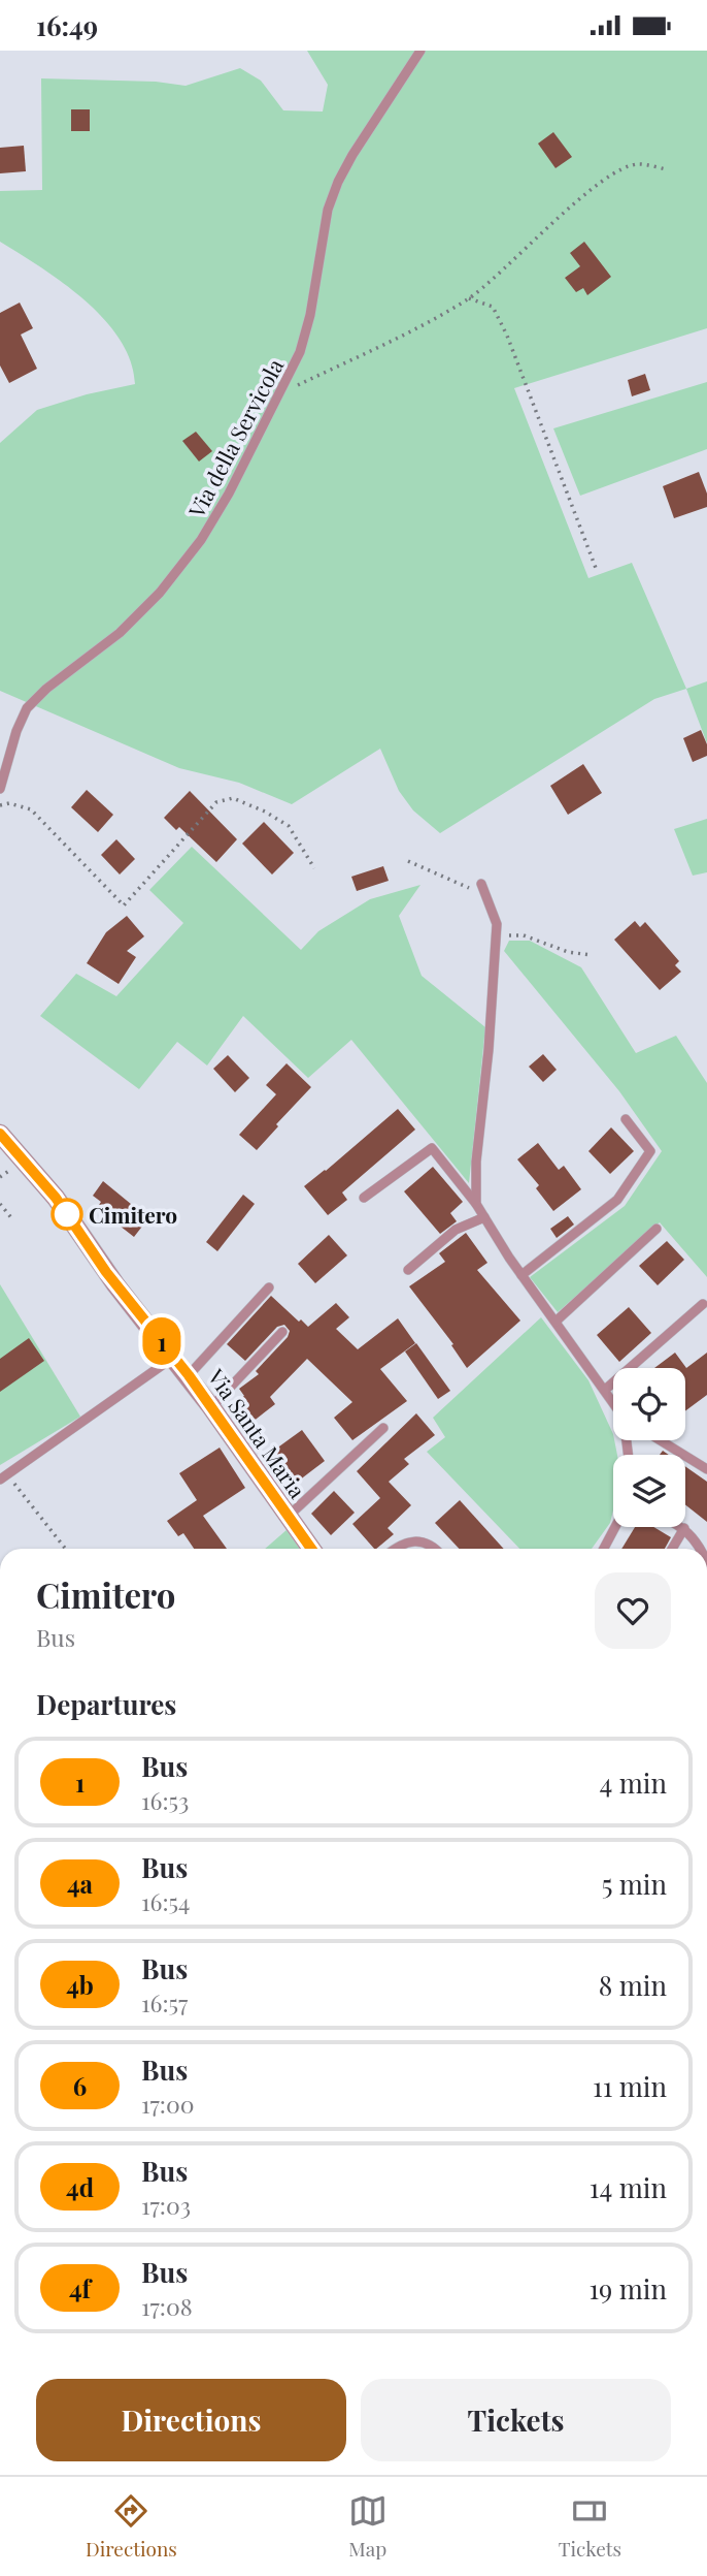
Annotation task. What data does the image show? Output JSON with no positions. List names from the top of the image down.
{
  "streets": {
    "street": ["Via Santa Maria"],
    "lane": ["Via della Servicola"]
  },
  "places": ["Cimitero"],
  "lines": ["bus line 1"],
  "page": {
    "status": "16:49",
    "on_map": "1",
    "heading": [
      ["Cimitero", "Bus"],
      "Departures"
    ],
    "list": [
      {
        "mark": "1",
        "name": "Bus",
        "note": "16:53",
        "value": "4 min"
      },
      {
        "mark": "4a",
        "name": "Bus",
        "note": "16:54",
        "value": "5 min"
      },
      {
        "mark": "4b",
        "name": "Bus",
        "note": "16:57",
        "value": "8 min"
      },
      {
        "mark": "6",
        "name": "Bus",
        "note": "17:00",
        "value": "11 min"
      },
      {
        "mark": "4d",
        "name": "Bus",
        "note": "17:03",
        "value": "14 min"
      },
      {
        "mark": "4f",
        "name": "Bus",
        "note": "17:08",
        "value": "19 min"
      }
    ],
    "buttons": ["Directions", "Tickets"],
    "tabs": ["Directions", "Map", "Tickets"]
  }
}
